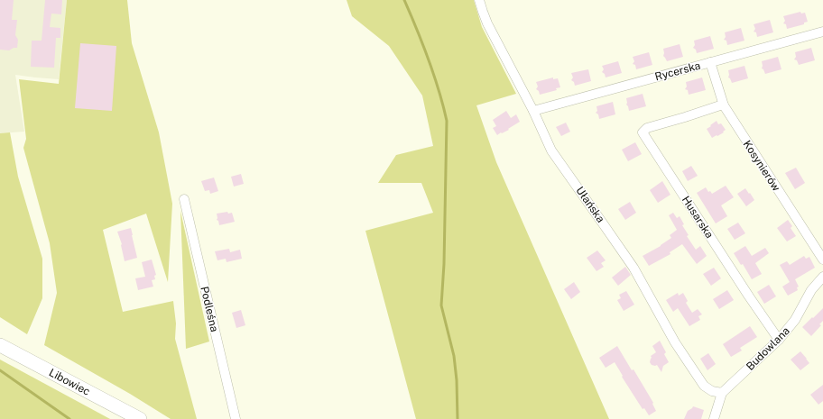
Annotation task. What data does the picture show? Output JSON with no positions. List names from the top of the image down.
{
  "streets": {
    "street": [
      "Rycerska",
      "Kosynierów",
      "Ułańska",
      "Husarska",
      "Podleśna",
      "Budowlana",
      "Libowiec"
    ]
  },
  "crossings": [
    ["Rycerska", "Kosynierów"],
    ["Rycerska", "Ułańska"],
    ["Kosynierów", "Husarska"],
    ["Ułańska", "Budowlana"],
    ["Husarska", "Budowlana"]
  ]
}
